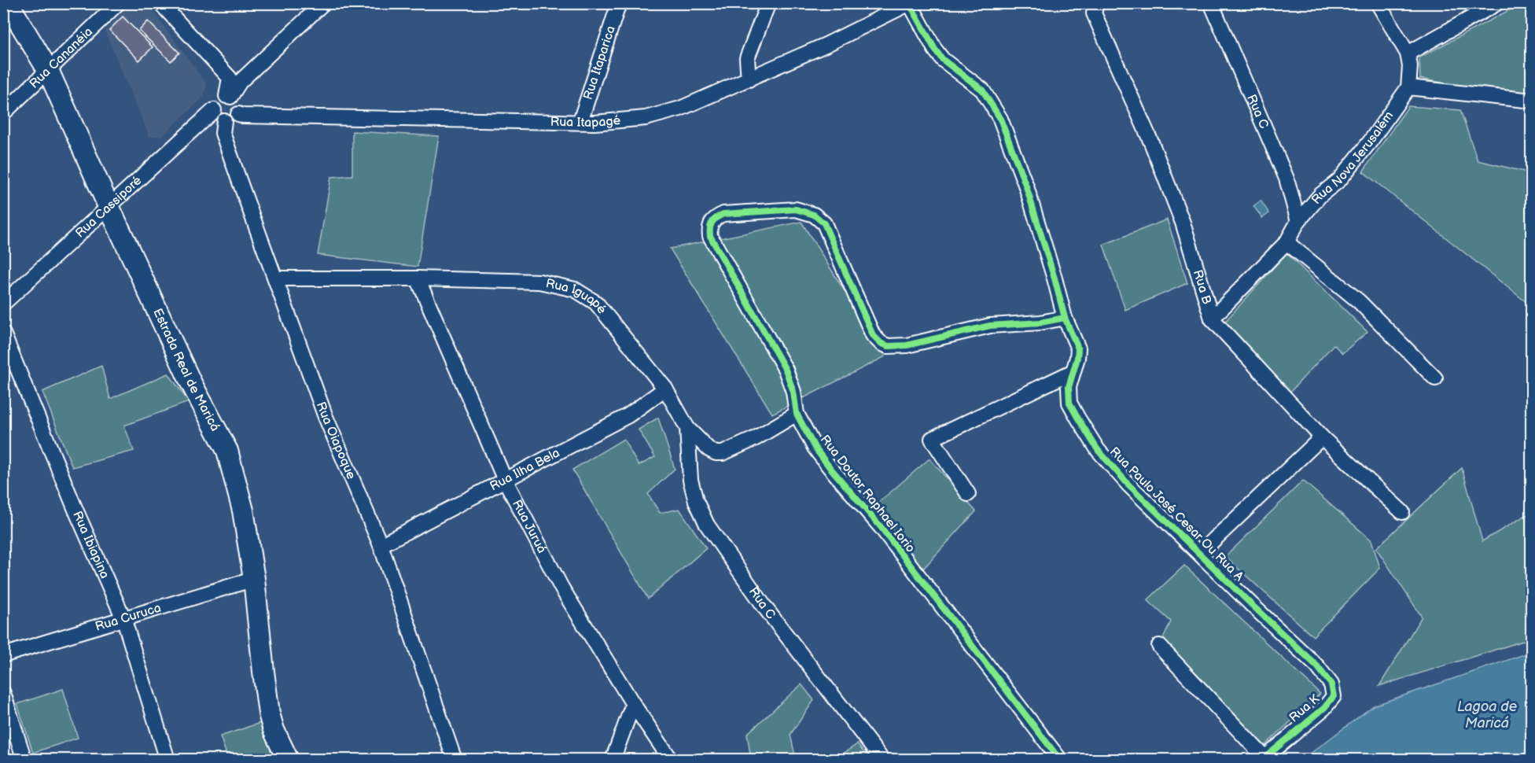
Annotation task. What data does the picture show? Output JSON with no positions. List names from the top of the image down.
{
  "streets": {
    "main road": ["Estrada Real de Maricá"],
    "street": [
      "Rua Cananéia",
      "Rua Itaparica",
      "Rua C",
      "Rua Itapagé",
      "Rua Nova Jerusalém",
      "Rua Cassiporé",
      "Rua B",
      "Rua Iguapé",
      "Rua Oiapoque",
      "Rua Ilha Bela",
      "Rua Doutor Raphael Iorio",
      "Rua Paulo José Cesar Ou Rua A",
      "Rua Juruá",
      "Rua Ibiapina",
      "Rua Curuca",
      "Rua K"
    ]
  },
  "crossings": [
    ["Rua Cananéia", "Estrada Real de Maricá"],
    ["Rua Itaparica", "Rua Itapagé"],
    ["Rua C", "Rua Nova Jerusalém"],
    ["Rua C", "Rua Iguapé"],
    ["Rua Itapagé", "Rua Cassiporé"],
    ["Rua Itapagé", "Rua Oiapoque"],
    ["Rua Itapagé", "Rua Paulo José Cesar Ou Rua A"],
    ["Rua Nova Jerusalém", "Rua B"],
    ["Rua Cassiporé", "Estrada Real de Maricá"],
    ["Rua Cassiporé", "Rua Oiapoque"],
    ["Rua Iguapé", "Rua Oiapoque"],
    ["Rua Iguapé", "Rua Ilha Bela"],
    ["Rua Iguapé", "Rua Doutor Raphael Iorio"],
    ["Rua Iguapé", "Rua Juruá"],
    ["Estrada Real de Maricá", "Rua Curuca"],
    ["Rua Oiapoque", "Rua Ilha Bela"],
    ["Rua Ilha Bela", "Rua Juruá"],
    ["Rua Doutor Raphael Iorio", "Rua Paulo José Cesar Ou Rua A"],
    ["Rua Paulo José Cesar Ou Rua A", "Rua K"],
    ["Rua Ibiapina", "Rua Curuca"]
  ],
  "water": ["Lagoa de Maricá"]
}
